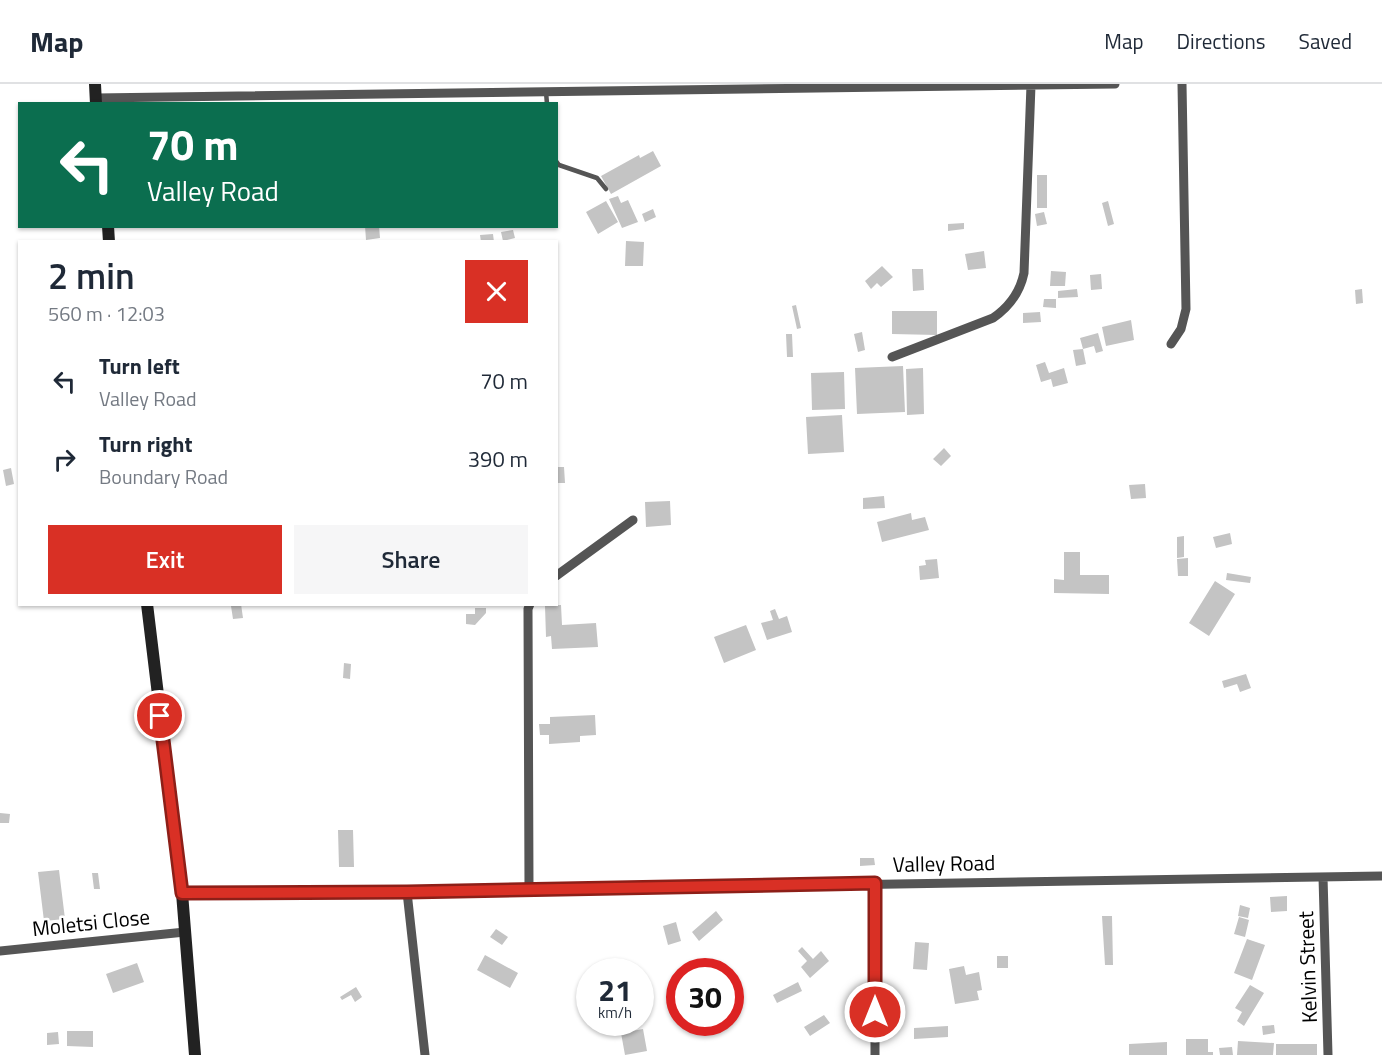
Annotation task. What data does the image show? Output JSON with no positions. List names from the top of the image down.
{
  "streets": {
    "street": ["Valley Road", "Moletsi Close", "Kelvin Street"]
  },
  "crossings": [
    ["Valley Road", "Kelvin Street"]
  ],
  "page": {
    "header": "Map",
    "nav": ["Map", "Directions", "Saved"],
    "turn": ["70 m", "Valley Road"],
    "heading": ["2 min", "560 m · 12:03"],
    "list": [
      {
        "name": "Turn left",
        "note": "Valley Road",
        "value": "70 m"
      },
      {
        "name": "Turn right",
        "note": "Boundary Road",
        "value": "390 m"
      }
    ],
    "buttons": ["Exit", "Share"],
    "speed": "21 km/h",
    "limit": "30"
  }
}
